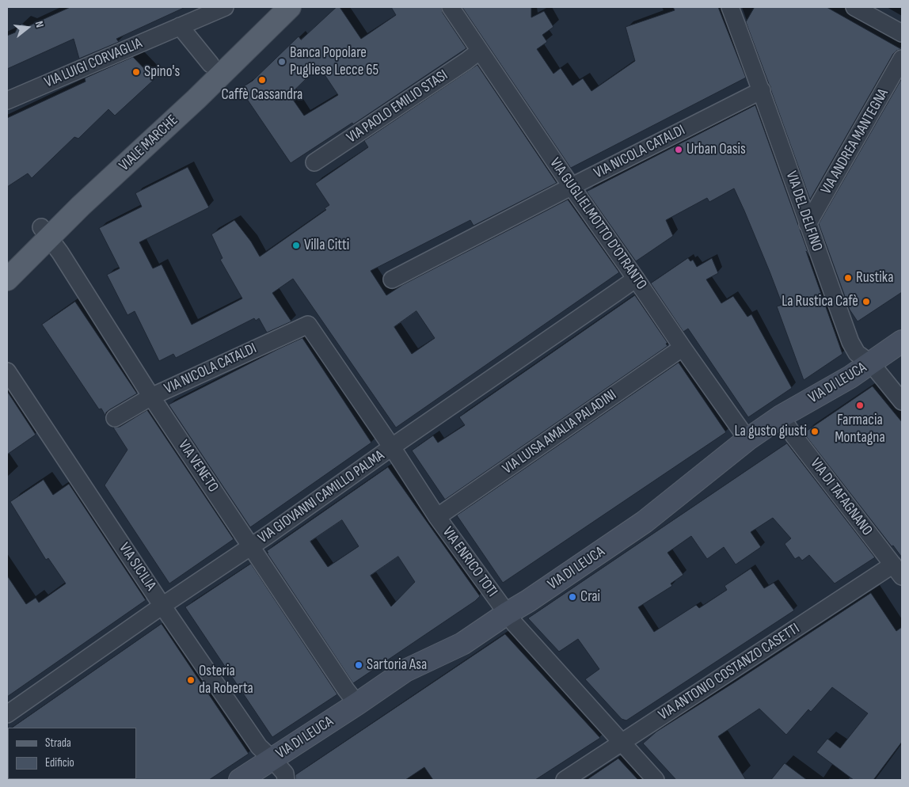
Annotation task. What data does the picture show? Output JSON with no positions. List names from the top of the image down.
{
  "streets": {
    "main road": ["VIALE MARCHE"],
    "street": [
      "VIA LUIGI CORVAGLIA",
      "VIA PAOLO EMILIO STASI",
      "VIA ANDREA MANTEGNA",
      "VIA NICOLA CATALDI",
      "VIA DEL DELFINO",
      "VIA GUGLIELMOTTO D'OTRANTO",
      "VIA DI LEUCA",
      "VIA LUISA AMALIA PALADINI",
      "VIA VENETO",
      "VIA GIOVANNI CAMILLO PALMA",
      "VIA DI TAFAGNANO",
      "VIA ENRICO TOTI",
      "VIA SICILIA",
      "VIA ANTONIO COSTANZO CASETTI"
    ]
  },
  "crossings": [
    ["VIA PAOLO EMILIO STASI", "VIA GUGLIELMOTTO D'OTRANTO"],
    ["VIA ANDREA MANTEGNA", "VIA DEL DELFINO"],
    ["VIALE MARCHE", "VIA VENETO"],
    ["VIA NICOLA CATALDI", "VIA DEL DELFINO"],
    ["VIA NICOLA CATALDI", "VIA GUGLIELMOTTO D'OTRANTO"],
    ["VIA NICOLA CATALDI", "VIA VENETO"],
    ["VIA NICOLA CATALDI", "VIA ENRICO TOTI"],
    ["VIA DEL DELFINO", "VIA DI LEUCA"],
    ["VIA GUGLIELMOTTO D'OTRANTO", "VIA DI LEUCA"],
    ["VIA GUGLIELMOTTO D'OTRANTO", "VIA LUISA AMALIA PALADINI"],
    ["VIA GUGLIELMOTTO D'OTRANTO", "VIA GIOVANNI CAMILLO PALMA"],
    ["VIA DI LEUCA", "VIA VENETO"],
    ["VIA DI LEUCA", "VIA DI TAFAGNANO"],
    ["VIA DI LEUCA", "VIA ENRICO TOTI"],
    ["VIA DI LEUCA", "VIA SICILIA"],
    ["VIA LUISA AMALIA PALADINI", "VIA ENRICO TOTI"],
    ["VIA VENETO", "VIA GIOVANNI CAMILLO PALMA"],
    ["VIA GIOVANNI CAMILLO PALMA", "VIA ENRICO TOTI"],
    ["VIA GIOVANNI CAMILLO PALMA", "VIA SICILIA"],
    ["VIA DI TAFAGNANO", "VIA ANTONIO COSTANZO CASETTI"],
    ["VIA ENRICO TOTI", "VIA ANTONIO COSTANZO CASETTI"]
  ],
  "places": [
    "Banca Popolare Pugliese Lecce 65",
    "Spino's",
    "Caffè Cassandra",
    "Urban Oasis",
    "Villa Citti",
    "Rustika",
    "La Rustica Cafè",
    "Farmacia Montagna",
    "La gusto giusti",
    "Crai",
    "Sartoria Asa",
    "Osteria da Roberta"
  ],
  "legend": ["Strada", "Edificio"],
  "north": "right"
}
